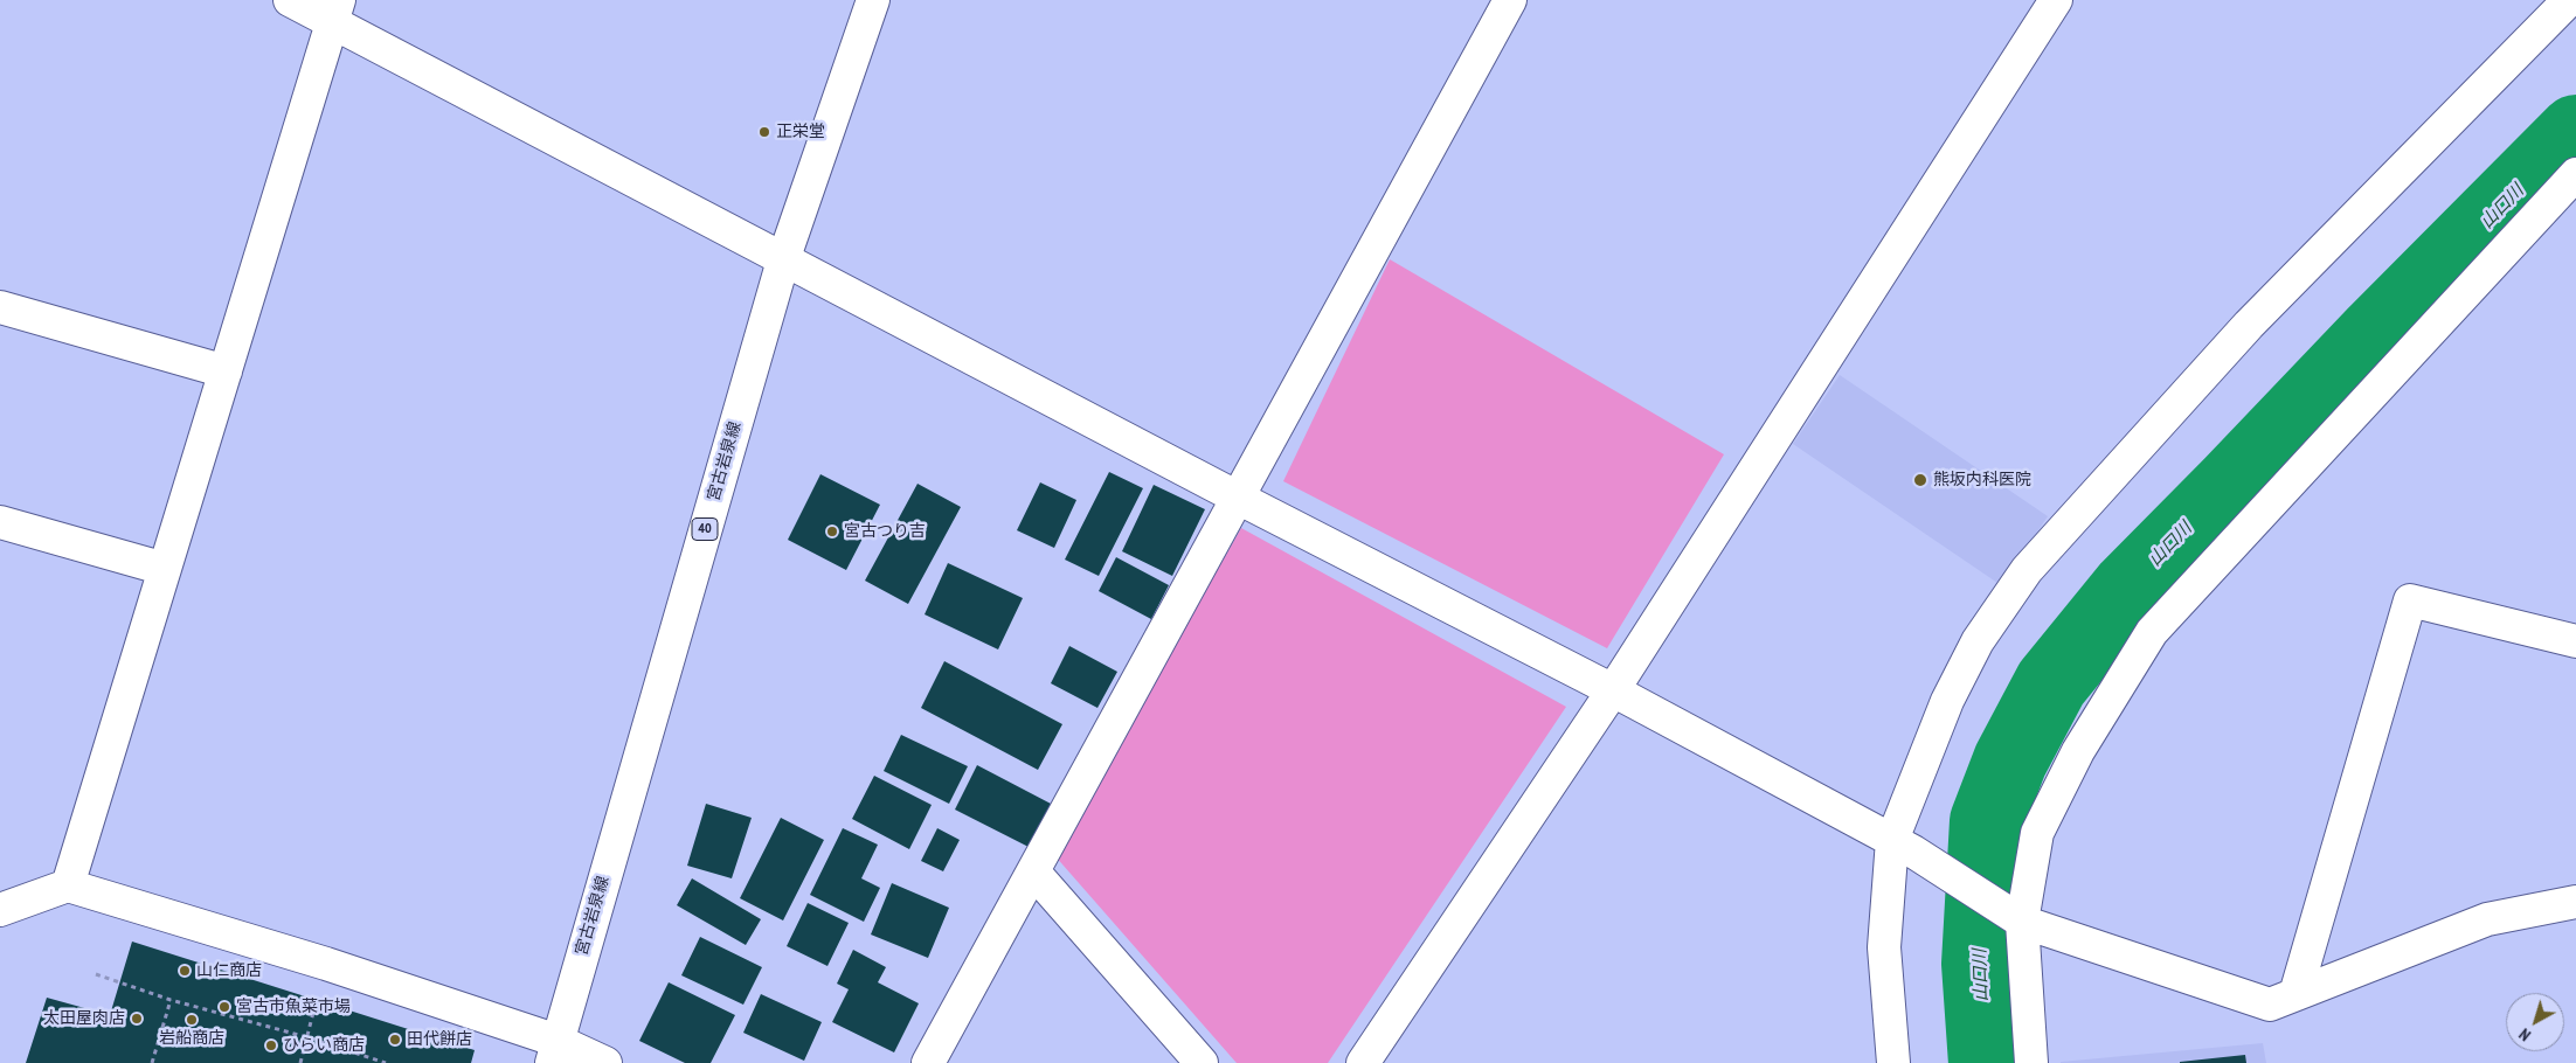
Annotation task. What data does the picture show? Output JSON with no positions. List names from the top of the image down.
{
  "streets": {
    "street": ["宮古岩泉線", "40"]
  },
  "water": ["山口川"],
  "places": [
    "正栄堂",
    "熊坂内科医院",
    "宮古つり吉",
    "山仁商店",
    "宮古市魚菜市場",
    "太田屋肉店",
    "岩船商店",
    "田代餅店",
    "ひらい商店"
  ],
  "north": "bottom left"
}
